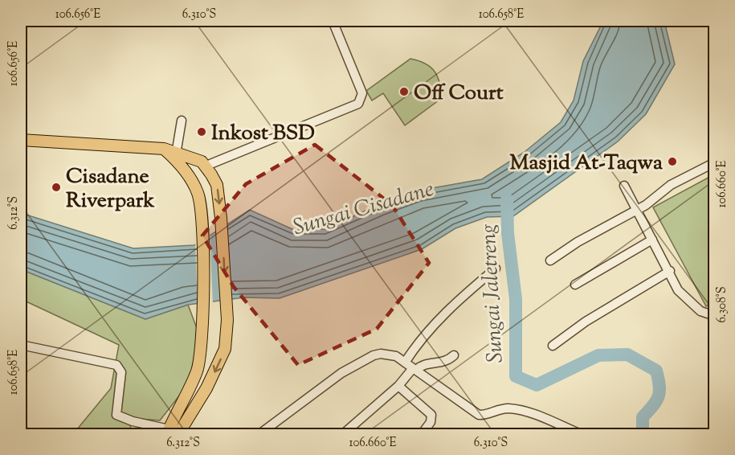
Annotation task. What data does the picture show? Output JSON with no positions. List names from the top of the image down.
{
  "water": ["Sungai Cisadane", "Sungai Jaletreng"],
  "places": [
    "Off Court",
    "Inkost BSD",
    "Masjid At-Taqwa",
    "Cisadane Riverpark"
  ],
  "coordinates": [
    "106.656°E",
    "6.310°S",
    "106.658°E",
    "106.660°E",
    "6.312°S",
    "6.308°S"
  ]
}
